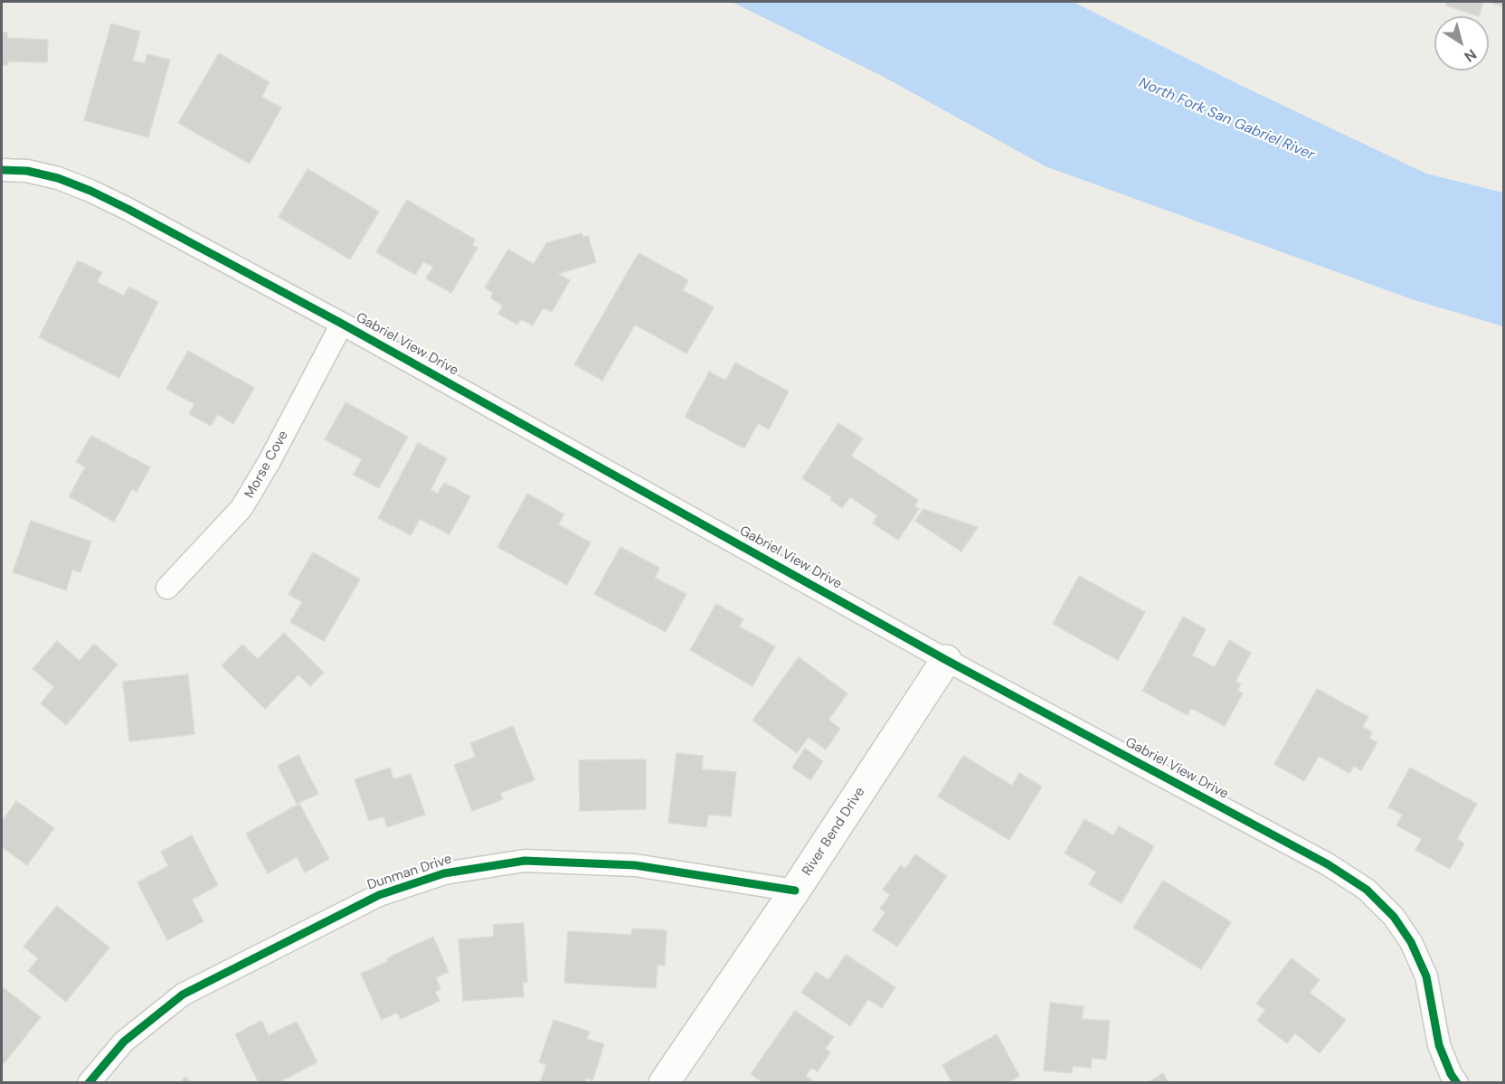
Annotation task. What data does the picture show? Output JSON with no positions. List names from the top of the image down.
{
  "streets": {
    "street": [
      "Gabriel View Drive",
      "Morse Cove",
      "River Bend Drive",
      "Dunman Drive"
    ]
  },
  "crossings": [
    ["Gabriel View Drive", "Morse Cove"],
    ["Gabriel View Drive", "River Bend Drive"],
    ["River Bend Drive", "Dunman Drive"]
  ],
  "water": ["North Fork San Gabriel River"],
  "north": "bottom right"
}
